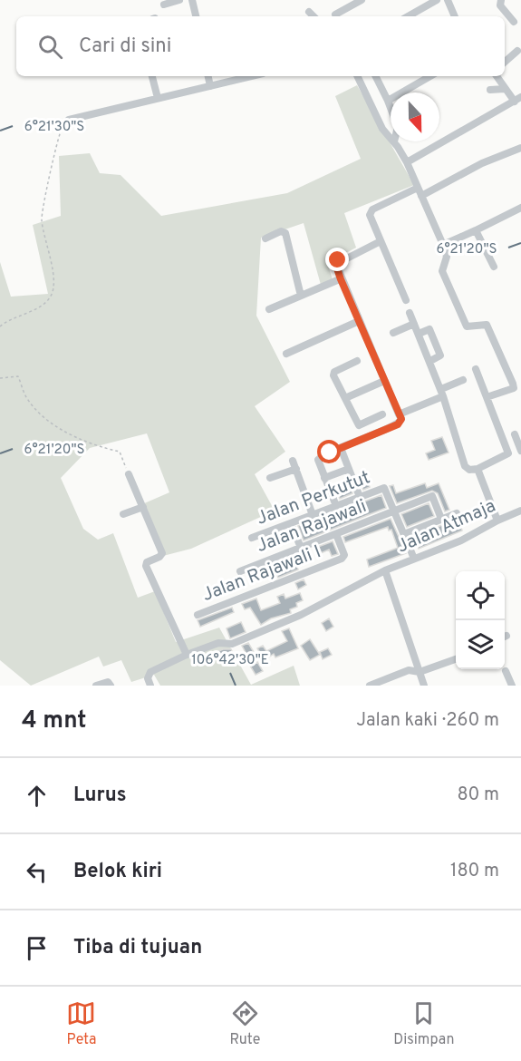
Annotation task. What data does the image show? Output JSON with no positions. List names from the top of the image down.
{
  "streets": {
    "street": [
      "Jalan Perkutut",
      "Jalan Rajawali",
      "Jalan Atmaja",
      "Jalan Rajawali I"
    ]
  },
  "crossings": [
    ["Jalan Perkutut", "Jalan Rajawali"],
    ["Jalan Rajawali", "Jalan Rajawali I"]
  ],
  "north": "bottom",
  "page": {
    "search": "Cari di sini",
    "heading": ["4 mnt", "Jalan kaki · 260 m"],
    "list": [
      ["Lurus", "80 m"],
      ["Belok kiri", "180 m"],
      "Tiba di tujuan"
    ],
    "nav": ["Peta", "Rute", "Disimpan"]
  },
  "coordinates": ["6°21'30\"S", "6°21'20\"S", "106°42'30\"E"]
}
